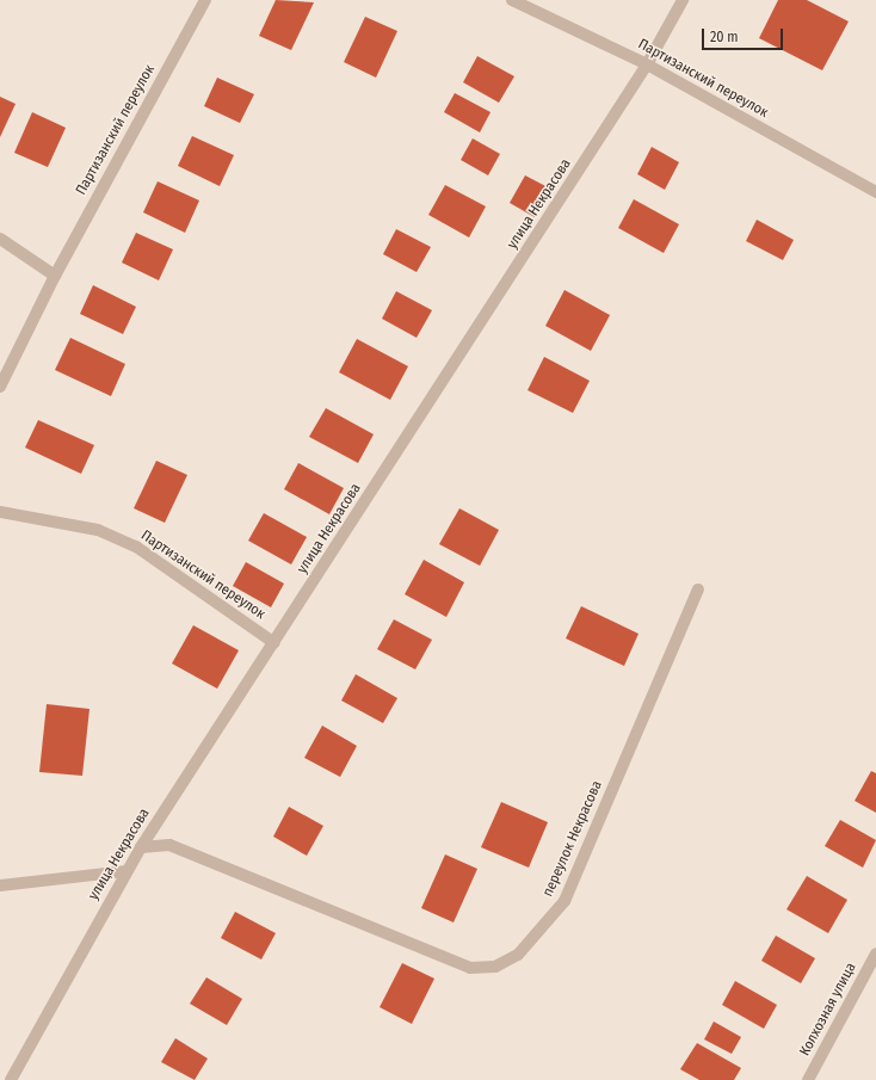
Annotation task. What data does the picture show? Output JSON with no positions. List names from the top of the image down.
{
  "streets": {
    "street": [
      "Партизанский переулок",
      "улица Некрасова",
      "переулок Некрасова",
      "Колхозная улица"
    ]
  },
  "crossings": [
    ["Партизанский переулок", "улица Некрасова"],
    ["улица Некрасова", "переулок Некрасова"]
  ],
  "scale_bar": "20 m"
}
